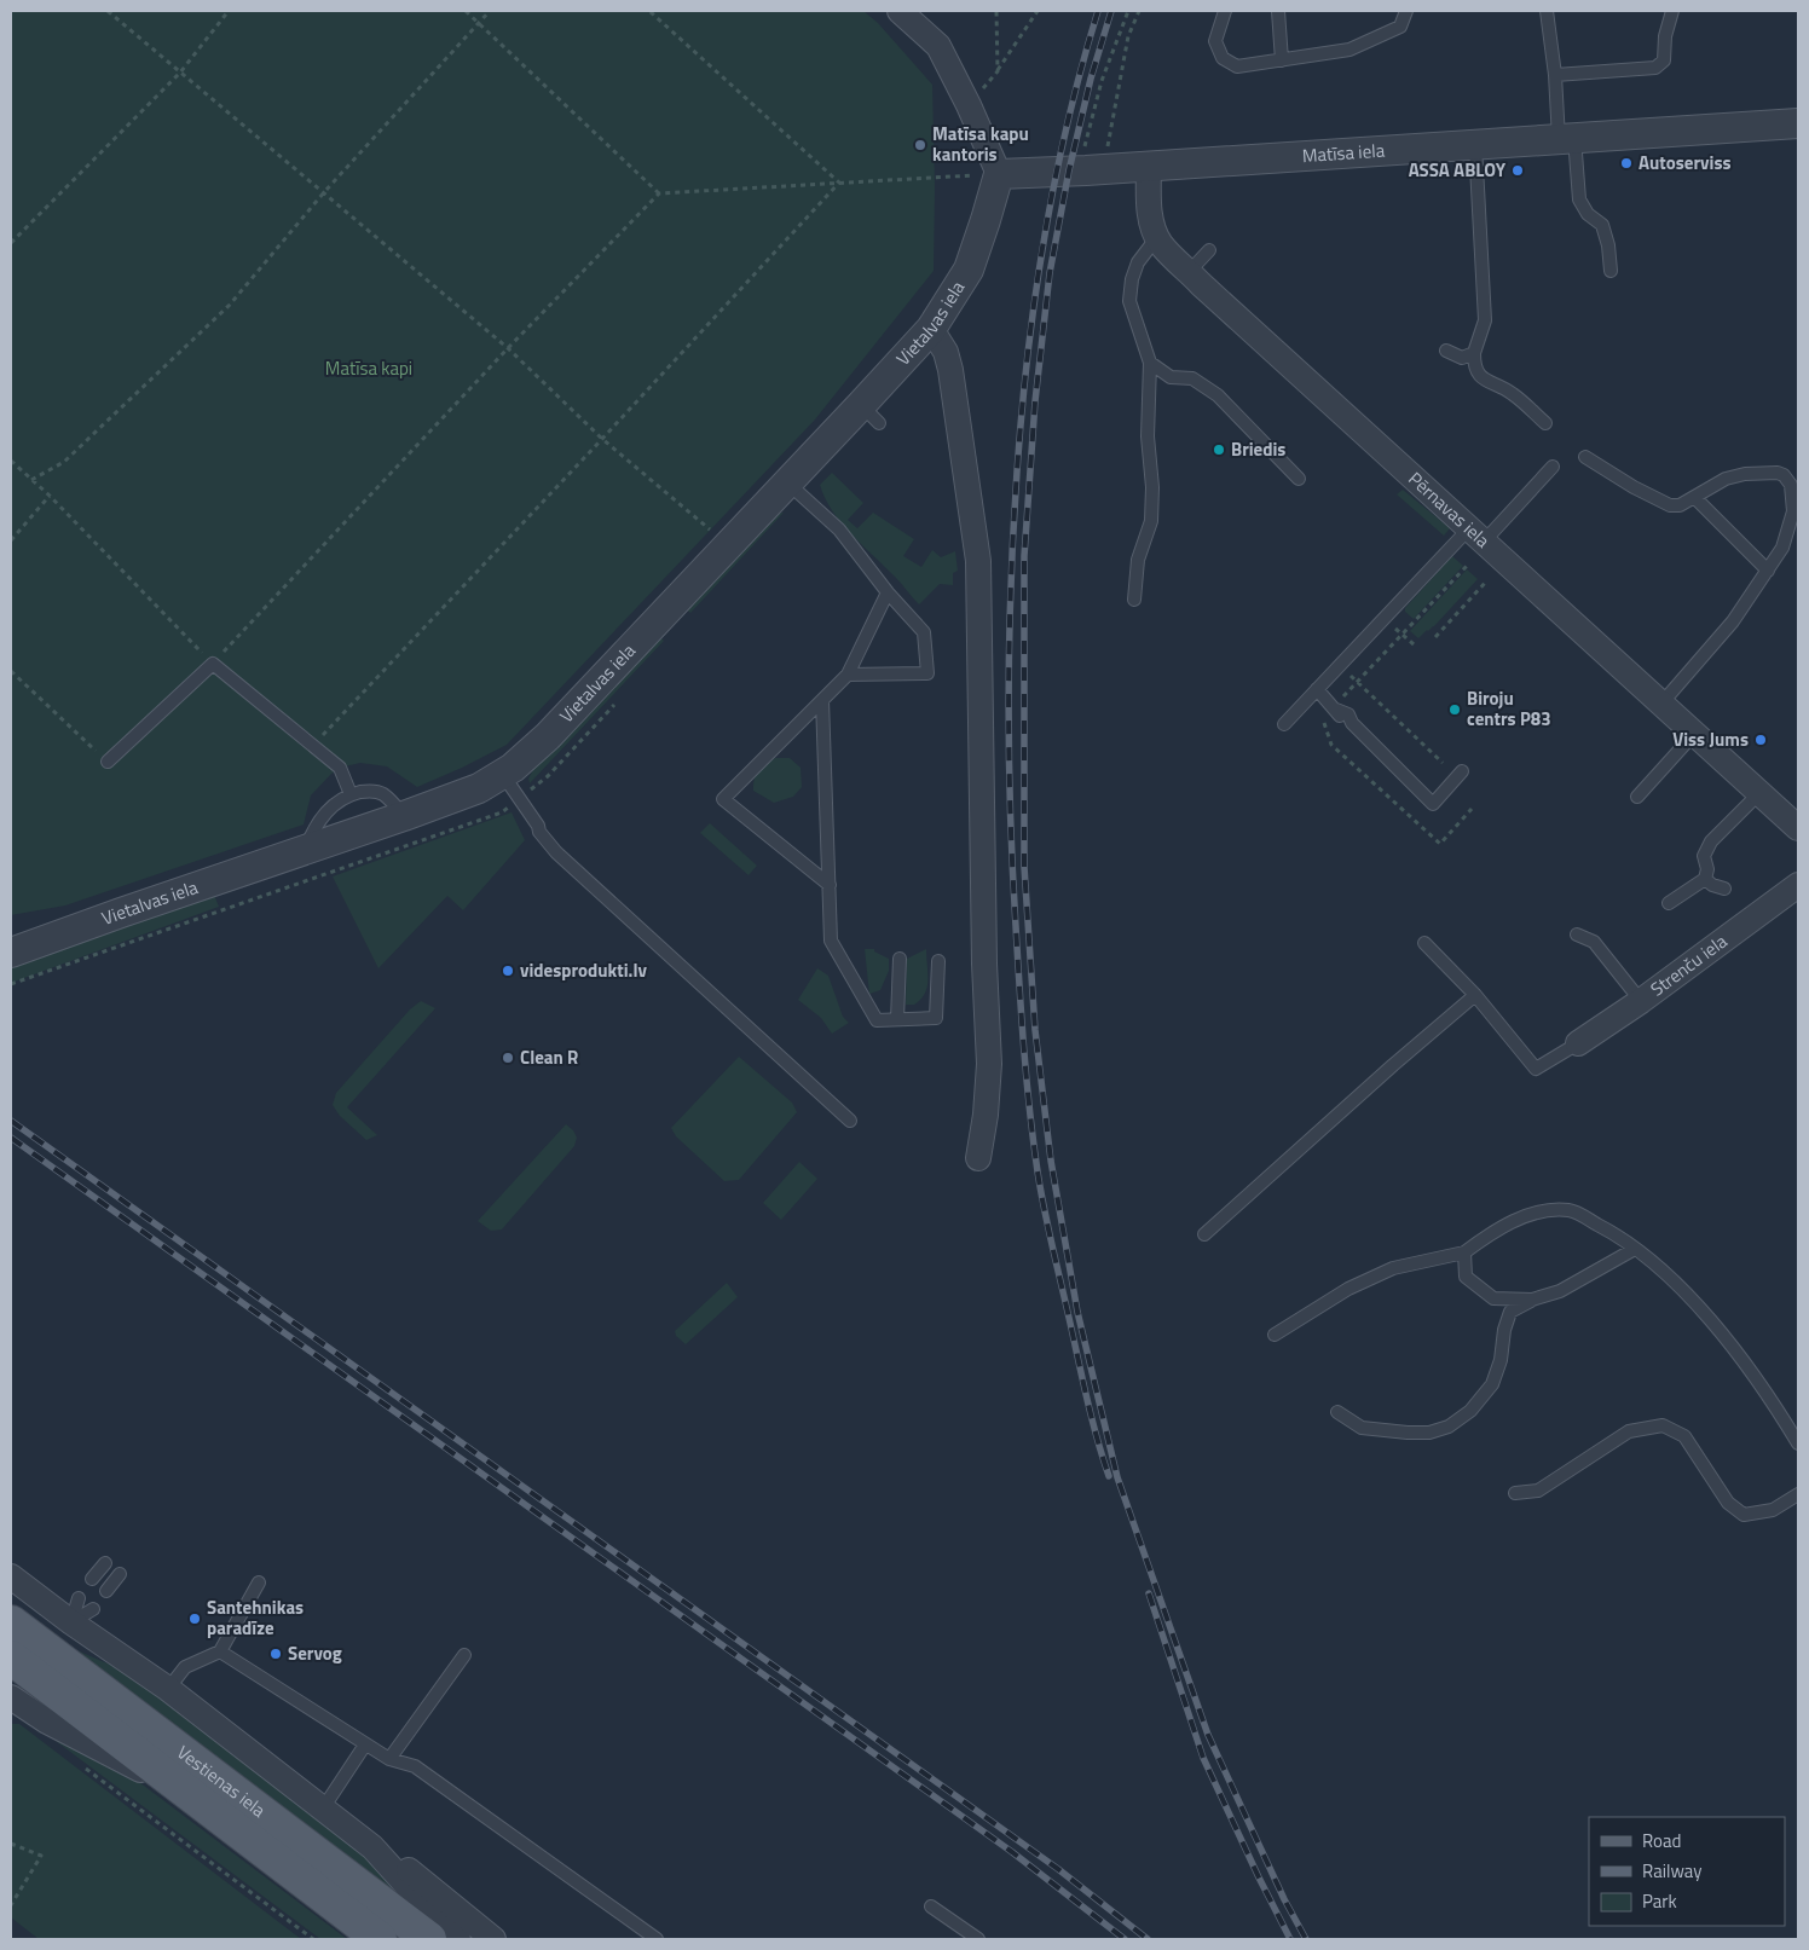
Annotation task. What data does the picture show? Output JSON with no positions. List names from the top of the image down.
{
  "streets": {
    "main road": ["Vestienas iela"],
    "street": [
      "Matīsa iela",
      "Vietalvas iela",
      "Pērnavas iela",
      "Strenču iela"
    ]
  },
  "crossings": [
    ["Matīsa iela", "Vietalvas iela"],
    ["Matīsa iela", "Pērnavas iela"]
  ],
  "parks": ["Matīsa kapi"],
  "places": [
    "Matīsa kapu kantoris",
    "Autoserviss",
    "ASSA ABLOY",
    "Briedis",
    "Biroju centrs P83",
    "Viss Jums",
    "videsprodukti.lv",
    "Clean R",
    "Santehnikas paradīze",
    "Servog"
  ],
  "legend": ["Road", "Railway", "Park"]
}
